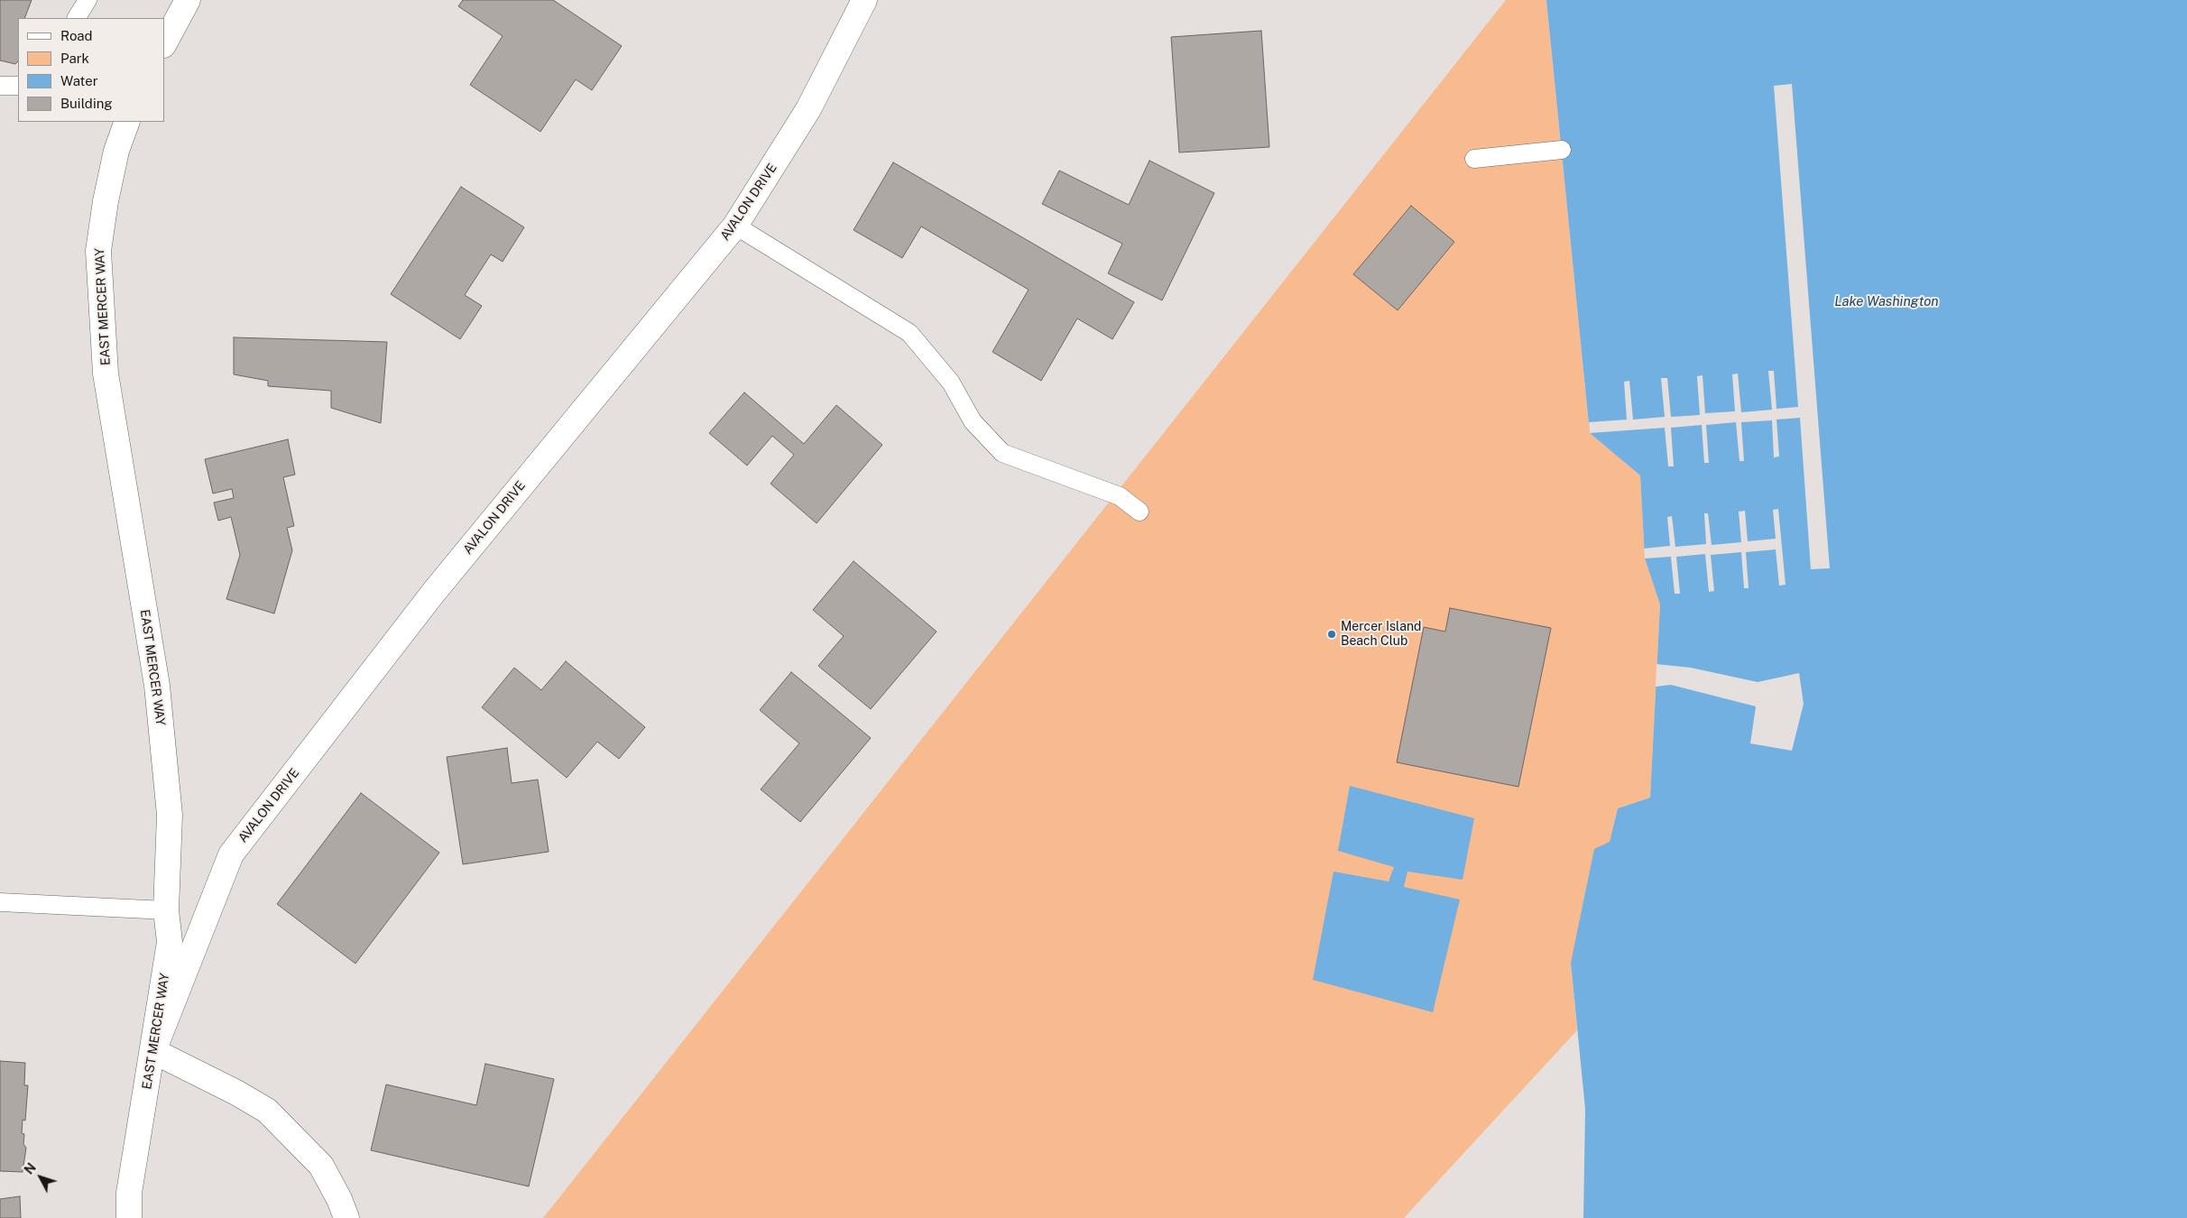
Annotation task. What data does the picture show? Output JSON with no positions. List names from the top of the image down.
{
  "streets": {
    "street": ["AVALON DRIVE", "EAST MERCER WAY"]
  },
  "crossings": [
    ["AVALON DRIVE", "EAST MERCER WAY"]
  ],
  "water": ["Lake Washington"],
  "places": ["Mercer Island Beach Club"],
  "legend": [
    "Road",
    "Park",
    "Water",
    "Building"
  ],
  "north": "top left"
}
